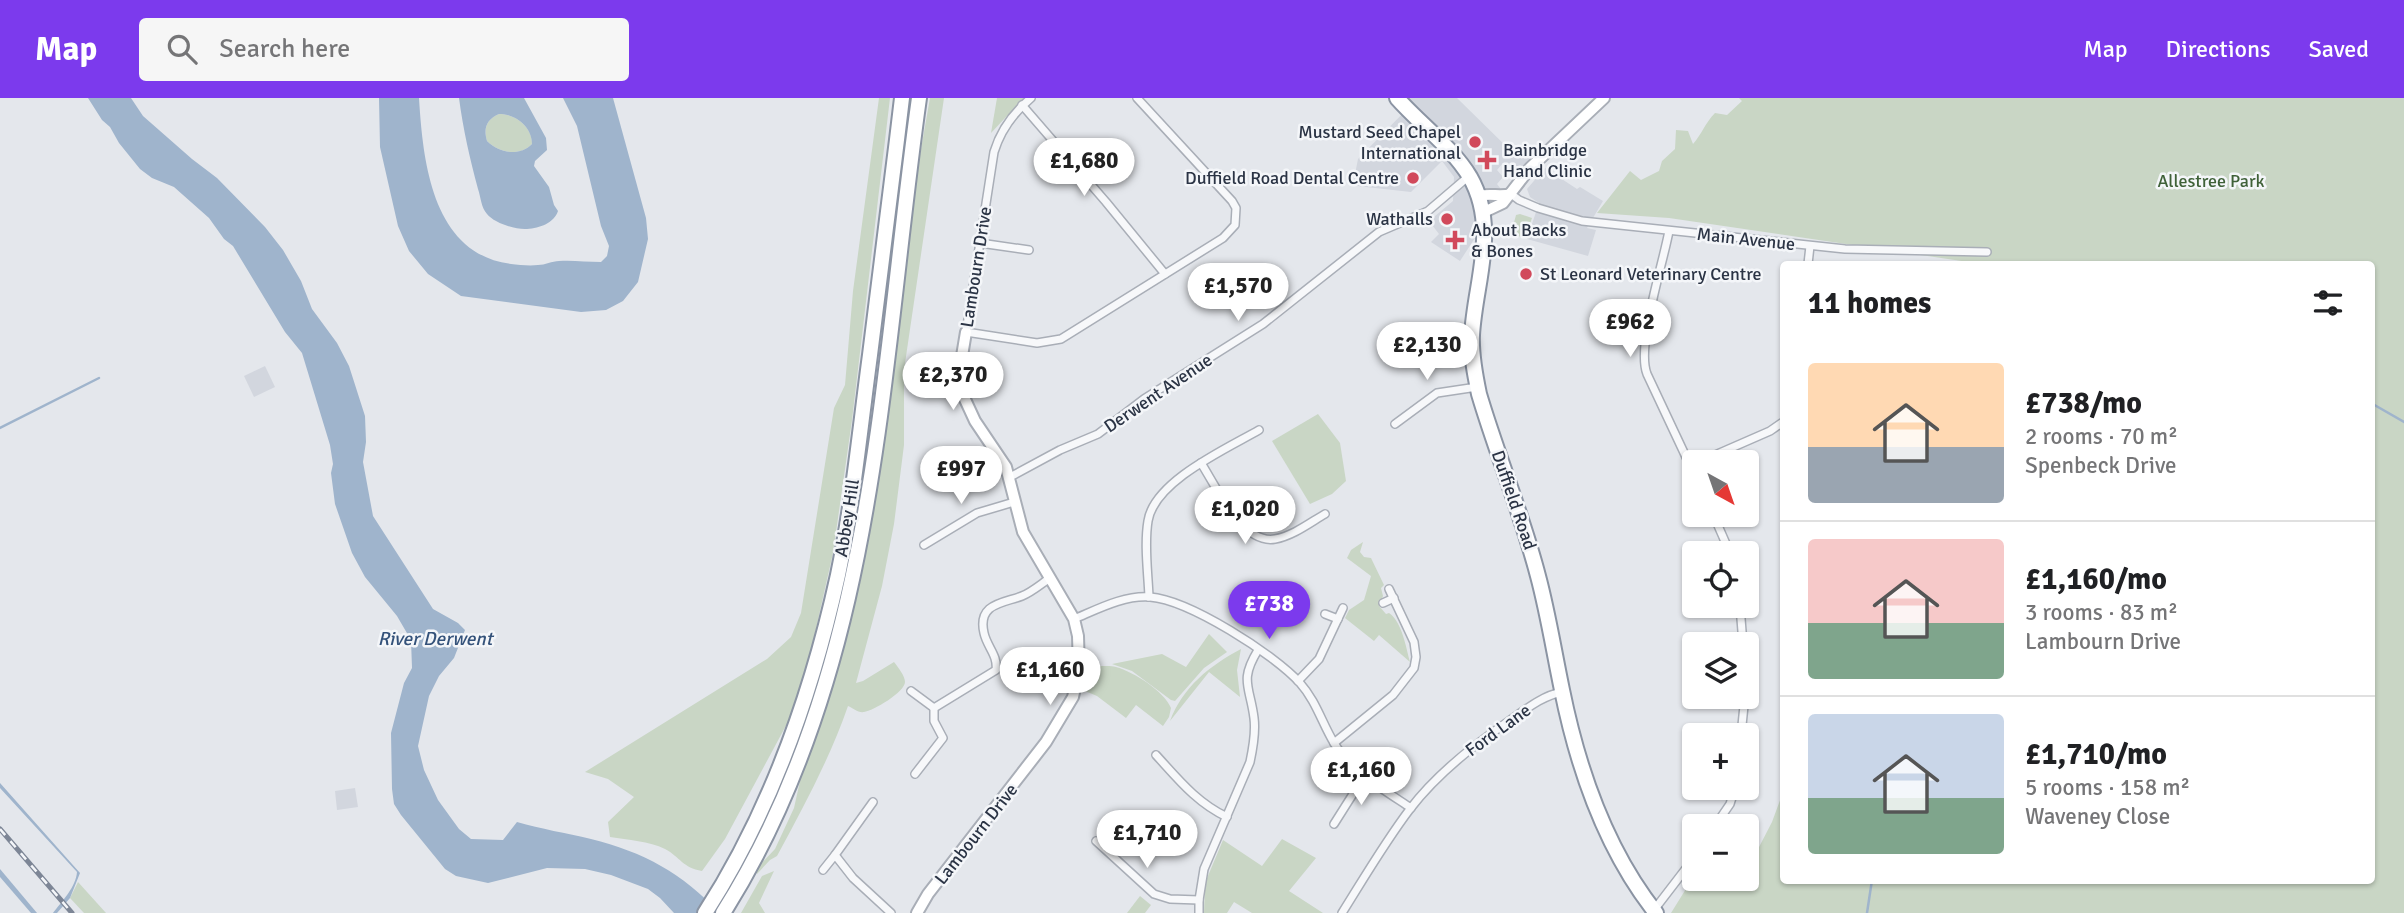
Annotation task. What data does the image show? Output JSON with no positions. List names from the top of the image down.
{
  "streets": {
    "highway": ["Duffield Road", "Abbey Hill"],
    "street": [
      "Main Avenue",
      "Lambourn Drive",
      "Derwent Avenue",
      "Ford Lane"
    ]
  },
  "crossings": [
    ["Lambourn Drive", "Derwent Avenue"],
    ["Derwent Avenue", "Duffield Road"],
    ["Duffield Road", "Ford Lane"]
  ],
  "water": ["River Derwent"],
  "parks": ["Allestree Park"],
  "places": {
    "other": [
      "Mustard Seed Chapel International",
      "Duffield Road Dental Centre",
      "Wathalls",
      "St Leonard Veterinary Centre"
    ],
    "health": ["Bainbridge Hand Clinic", "About Backs & Bones"]
  },
  "north": "bottom right",
  "page": {
    "header": "Map",
    "search": "Search here",
    "nav": ["Map", "Directions", "Saved"],
    "price": [
      "£1,680",
      "£1,570",
      "£962",
      "£2,130",
      "£2,370",
      "£997",
      "£1,020",
      "£738",
      "£1,160",
      "£1,160",
      "£1,710"
    ],
    "heading": "11 homes",
    "list": [
      {
        "name": "£738/mo",
        "note": "2 rooms · 70 m² · Spenbeck Drive"
      },
      {
        "name": "£1,160/mo",
        "note": "3 rooms · 83 m² · Lambourn Drive"
      },
      {
        "name": "£1,710/mo",
        "note": "5 rooms · 158 m² · Waveney Close"
      }
    ],
    "map_buttons": ["+", "−"]
  }
}
